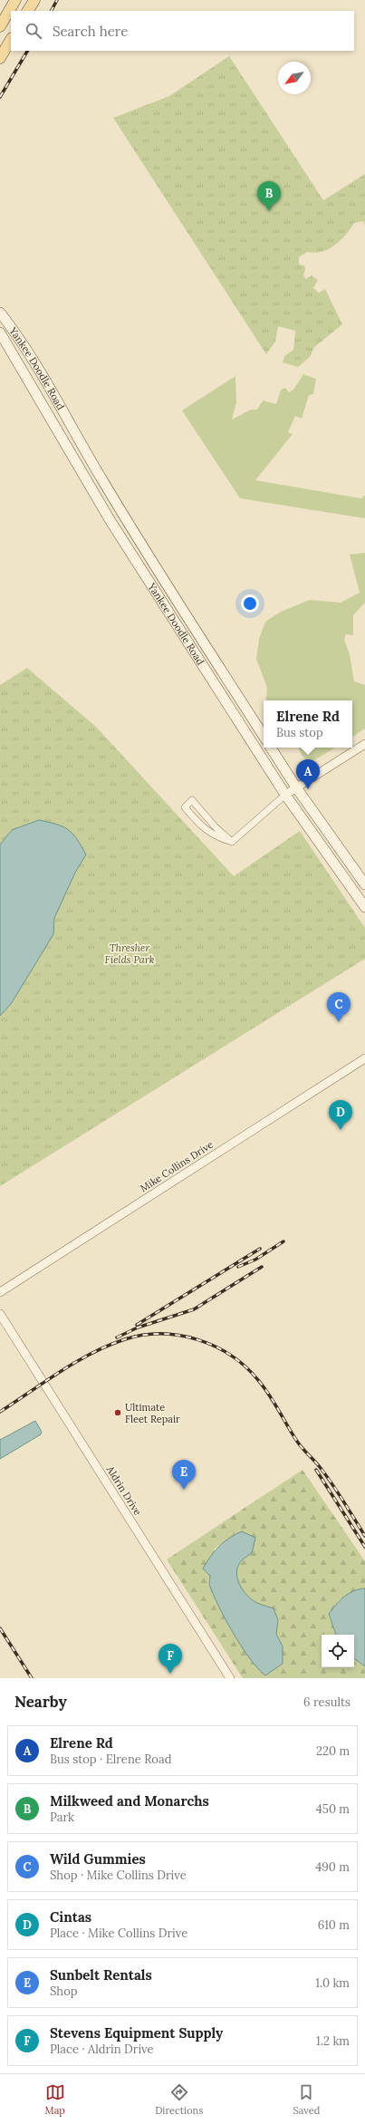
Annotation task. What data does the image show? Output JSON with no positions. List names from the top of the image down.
{
  "streets": {
    "main road": ["Yankee Doodle Road"],
    "street": ["Mike Collins Drive", "Aldrin Drive"]
  },
  "parks": ["Thresher Fields Park"],
  "places": ["Ultimate Fleet Repair"],
  "north": "bottom left",
  "page": {
    "search": "Search here",
    "pins": [
      "B",
      "A",
      "C",
      "D",
      "E",
      "F"
    ],
    "popup": ["Elrene Rd", "Bus stop"],
    "heading": ["Nearby", "6 results"],
    "list": [
      {
        "mark": "A",
        "name": "Elrene Rd",
        "note": "Bus stop · Elrene Road",
        "value": "220 m"
      },
      {
        "mark": "B",
        "name": "Milkweed and Monarchs",
        "note": "Park",
        "value": "450 m"
      },
      {
        "mark": "C",
        "name": "Wild Gummies",
        "note": "Shop · Mike Collins Drive",
        "value": "490 m"
      },
      {
        "mark": "D",
        "name": "Cintas",
        "note": "Place · Mike Collins Drive",
        "value": "610 m"
      },
      {
        "mark": "E",
        "name": "Sunbelt Rentals",
        "note": "Shop",
        "value": "1.0 km"
      },
      {
        "mark": "F",
        "name": "Stevens Equipment Supply",
        "note": "Place · Aldrin Drive",
        "value": "1.2 km"
      }
    ],
    "nav": ["Map", "Directions", "Saved"]
  }
}
